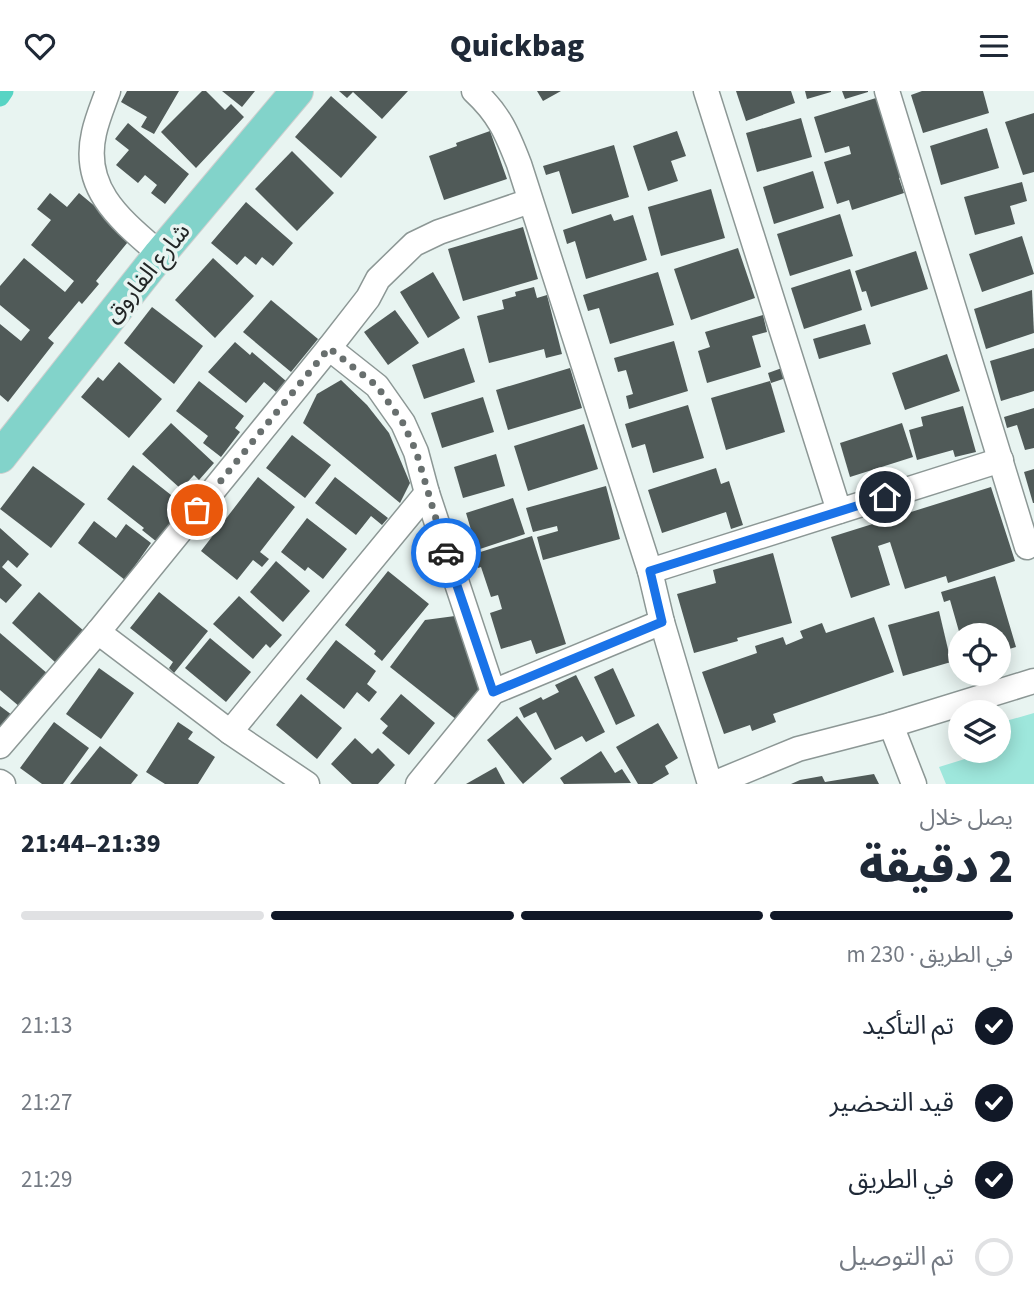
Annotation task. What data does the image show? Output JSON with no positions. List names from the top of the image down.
{
  "streets": {
    "main road": ["شارع الفاروق"]
  },
  "page": {
    "header": "Quickbag",
    "heading": ["2 دقيقة", "يصل خلال", "21:39–21:44"],
    "bar": "في الطريق · 230 m",
    "list": [
      ["تم التأكيد", "21:13"],
      ["قيد التحضير", "21:27"],
      ["في الطريق", "21:29"],
      "تم التوصيل"
    ]
  }
}
